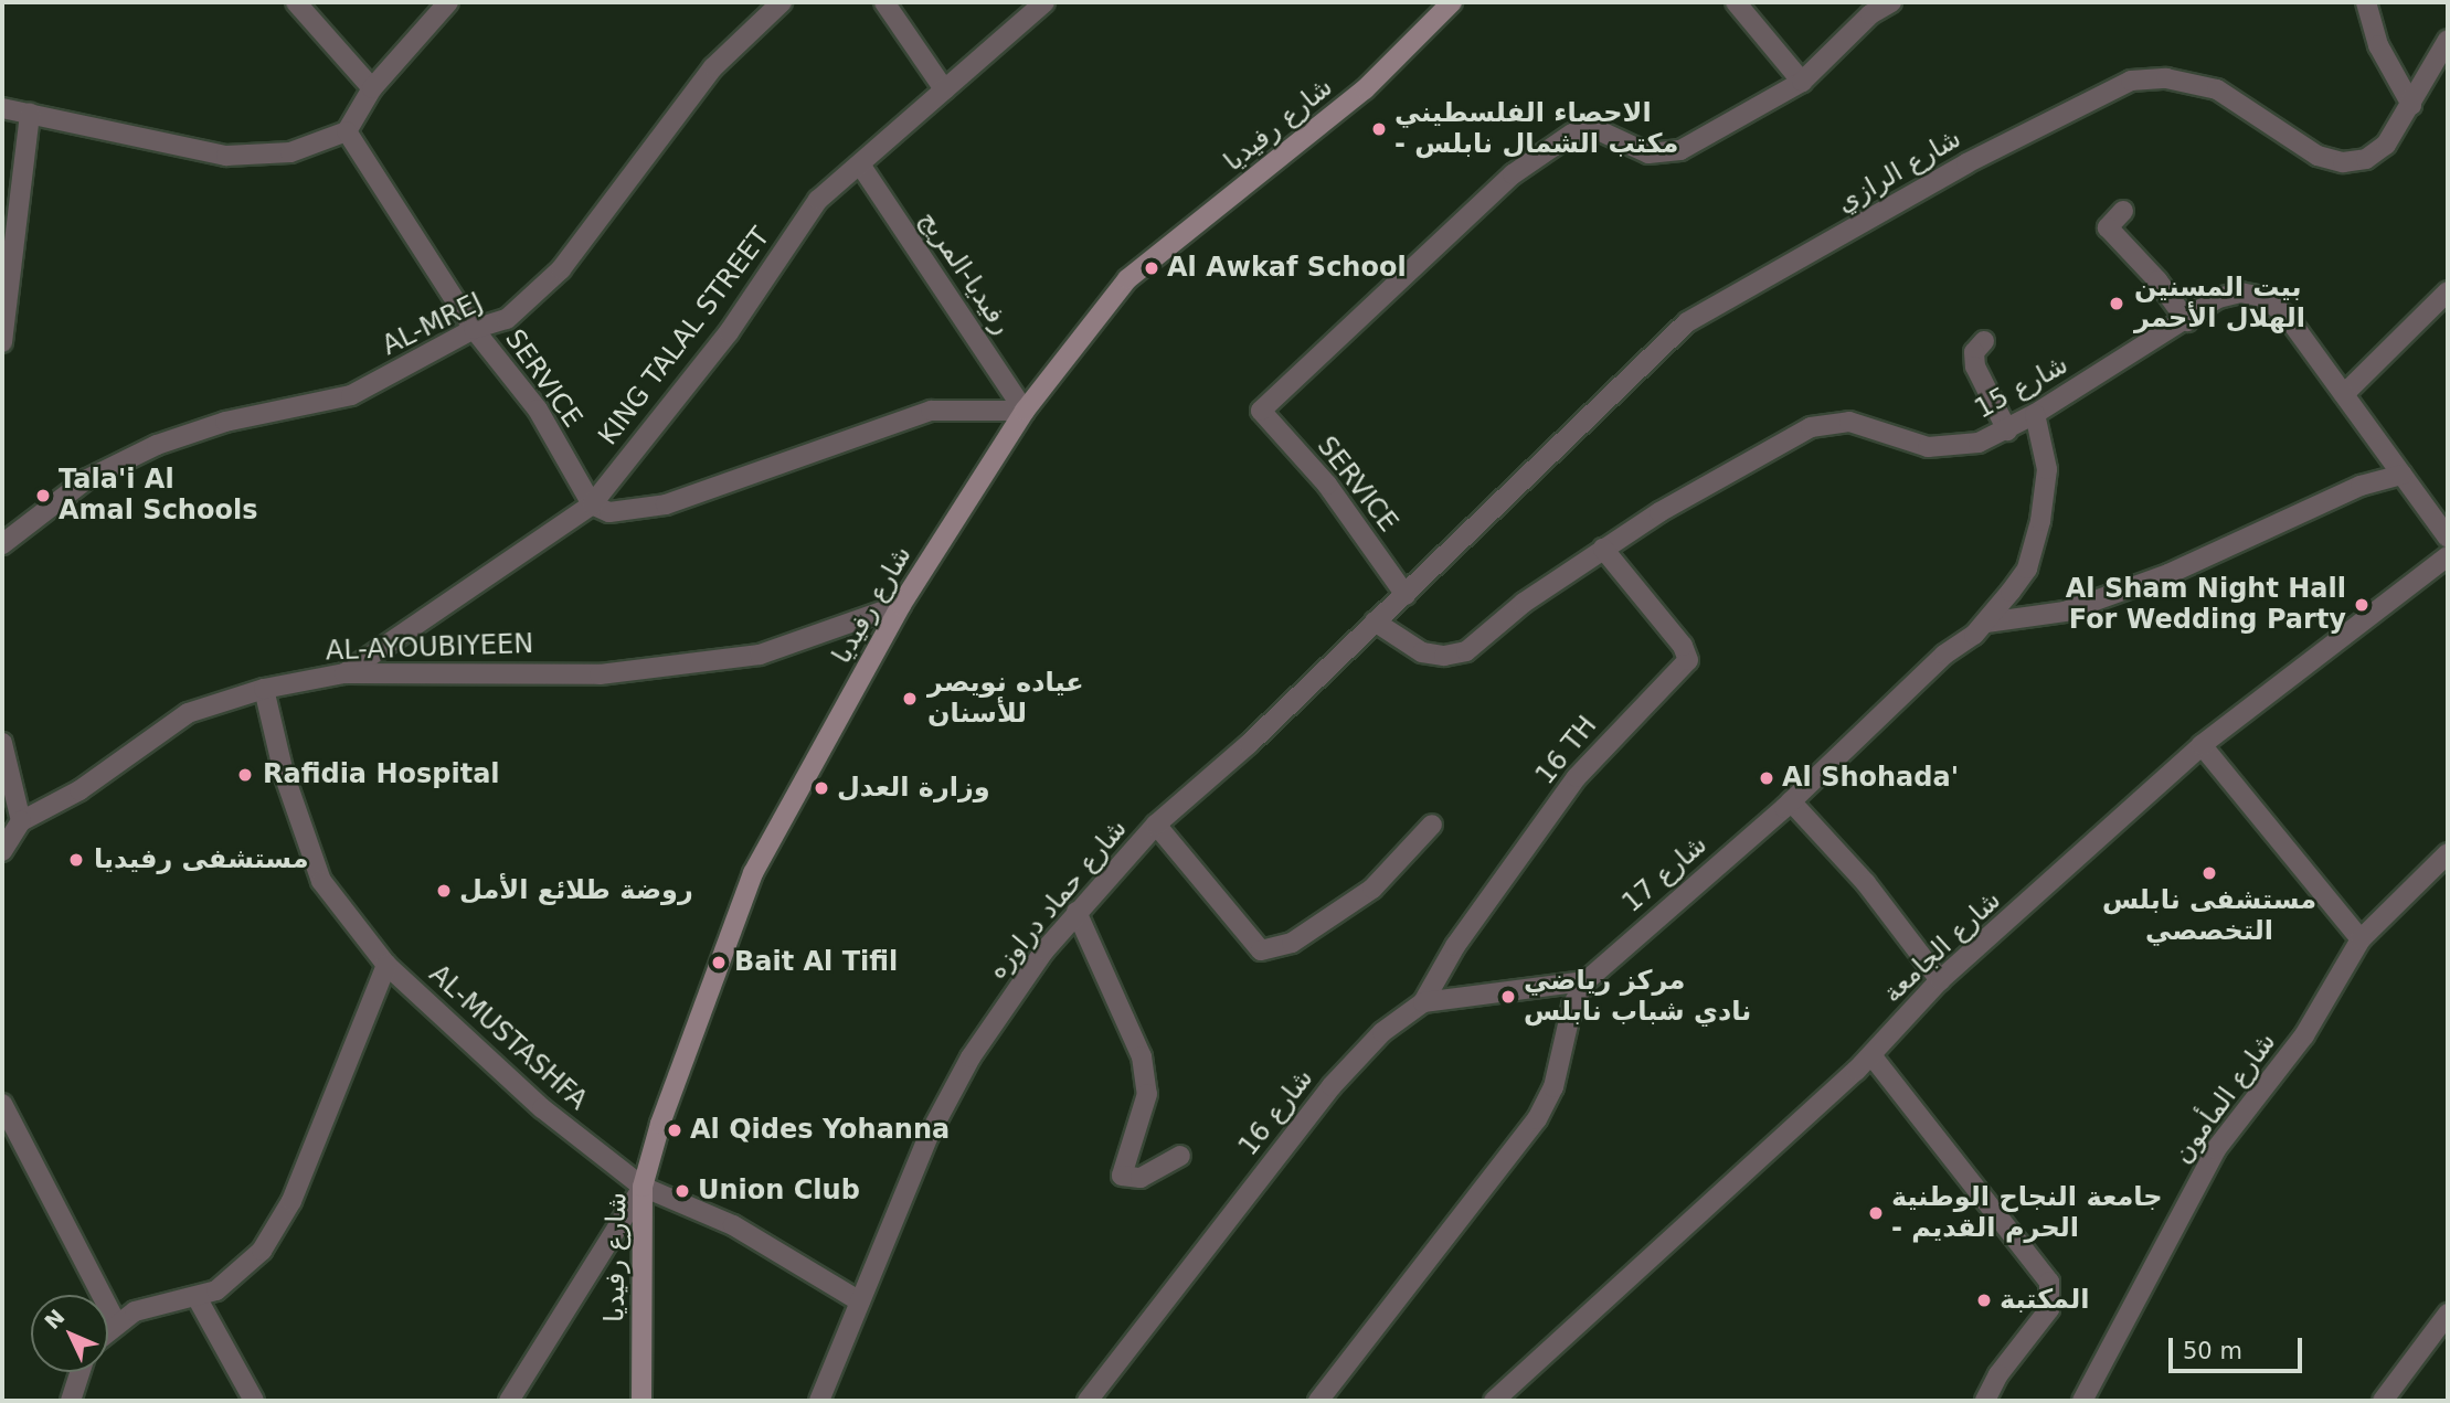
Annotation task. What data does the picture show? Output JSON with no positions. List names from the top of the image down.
{
  "streets": {
    "main road": ["شارع رفيديا"],
    "street": [
      "شارع الرازي",
      "رفيديا-المريج",
      "AL-MREJ",
      "KING TALAL STREET",
      "SERVICE",
      "شارع 15",
      "AL-AYOUBIYEEN",
      "16 TH",
      "شارع 17",
      "شارع حماد دراوزه",
      "شارع الجامعة",
      "AL-MUSTASHFA",
      "شارع المأمون",
      "شارع 16"
    ]
  },
  "crossings": [
    ["شارع رفيديا", "رفيديا-المريج"],
    ["شارع رفيديا", "AL-AYOUBIYEEN"],
    ["شارع رفيديا", "AL-MUSTASHFA"],
    ["شارع الرازي", "SERVICE"],
    ["شارع الرازي", "شارع حماد دراوزه"],
    ["رفيديا-المريج", "KING TALAL STREET"],
    ["AL-MREJ", "SERVICE"],
    ["KING TALAL STREET", "SERVICE"],
    ["KING TALAL STREET", "AL-AYOUBIYEEN"],
    ["SERVICE", "شارع حماد دراوزه"],
    ["شارع 15", "16 TH"],
    ["شارع 15", "شارع 17"],
    ["شارع 15", "شارع حماد دراوزه"],
    ["AL-AYOUBIYEEN", "AL-MUSTASHFA"],
    ["16 TH", "شارع 16"],
    ["شارع 17", "شارع 16"],
    ["شارع حماد دراوزه", "AL-MUSTASHFA"]
  ],
  "places": [
    "الاحصاء الفلسطيني - مكتب الشمال نابلس",
    "Al Awkaf School",
    "بيت المسنين الهلال الأحمر",
    "Tala'i Al Amal Schools",
    "Al Sham Night Hall For Wedding Party",
    "عياده نويصر للأسنان",
    "Rafidia Hospital",
    "Al Shohada'",
    "وزارة العدل",
    "مستشفى رفيديا",
    "مستشفى نابلس التخصصي",
    "روضة طلائع الأمل",
    "Bait Al Tifil",
    "مركز رياضي نادي شباب نابلس",
    "Al Qides Yohanna",
    "Union Club",
    "جامعة النجاح الوطنية - الحرم القديم",
    "المكتبة"
  ],
  "scale_bar": "50 m",
  "north": "top left"
}
